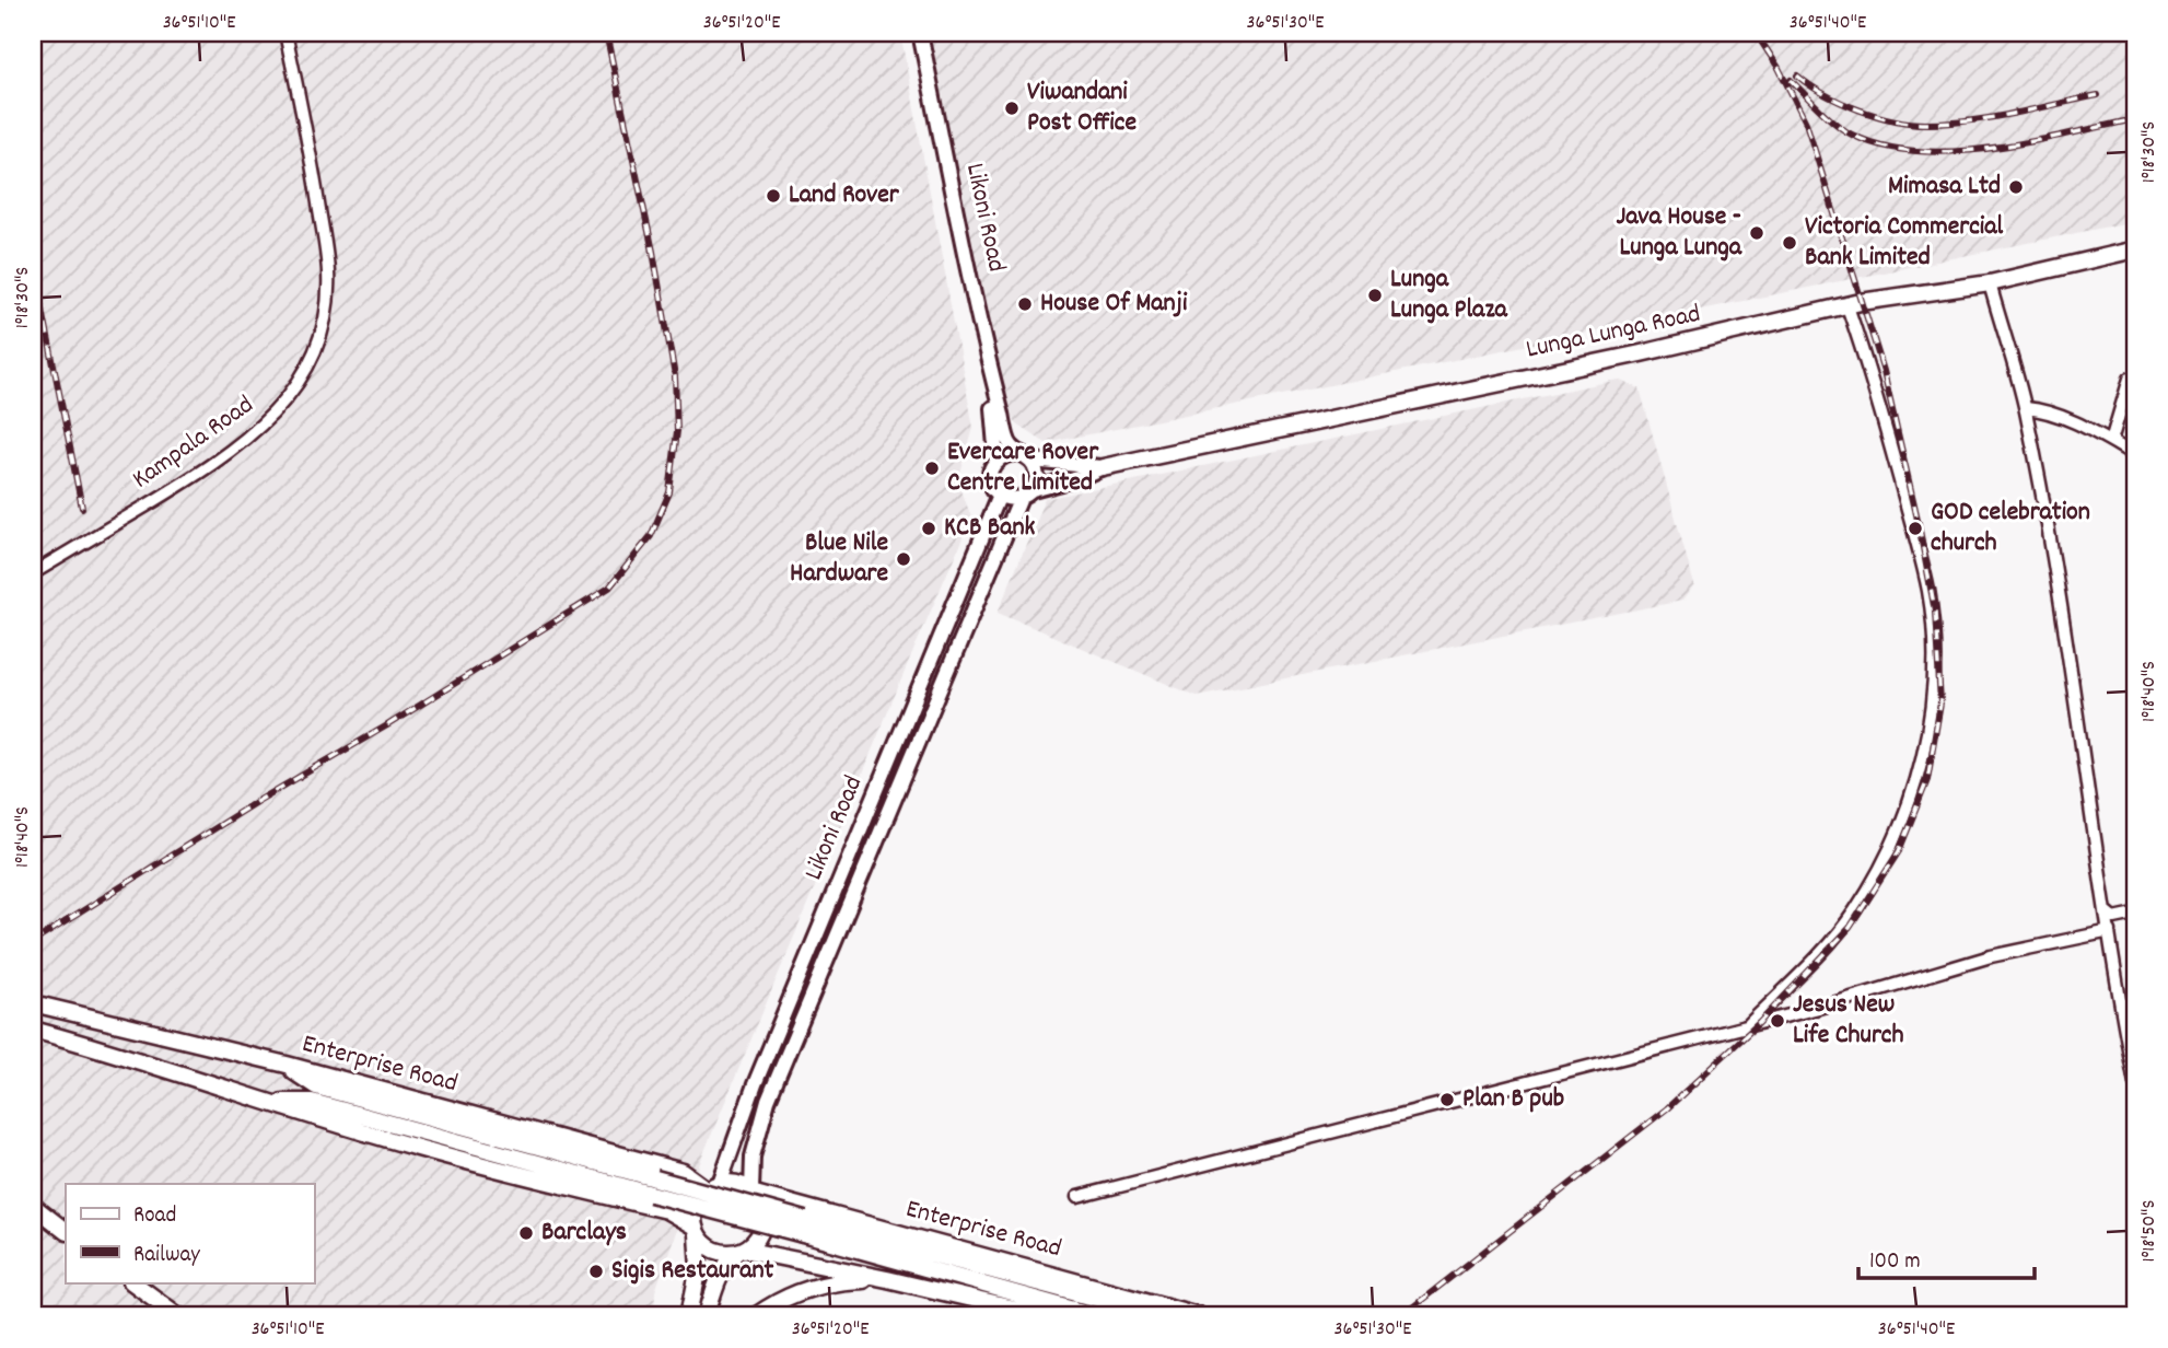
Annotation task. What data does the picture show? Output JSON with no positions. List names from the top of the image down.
{
  "streets": {
    "main road": ["Lunga Lunga Road", "Enterprise Road"],
    "street": ["Likoni Road", "Kampala Road"]
  },
  "crossings": [
    ["Likoni Road", "Lunga Lunga Road"],
    ["Likoni Road", "Enterprise Road"]
  ],
  "places": [
    "Viwandani Post Office",
    "Mimasa Ltd",
    "Land Rover",
    "Java House - Lunga Lunga",
    "Victoria Commercial Bank Limited",
    "Lunga Lunga Plaza",
    "House Of Manji",
    "Evercare Rover Centre Limited",
    "KCB Bank",
    "GOD celebration church",
    "Blue Nile Hardware",
    "Jesus New Life Church",
    "Plan B pub",
    "Barclays",
    "Sigis Restaurant"
  ],
  "legend": ["Road", "Railway"],
  "scale_bar": "100 m",
  "coordinates": [
    "36°51'10\"E",
    "36°51'20\"E",
    "36°51'30\"E",
    "36°51'40\"E",
    "1°18'30\"S",
    "1°18'40\"S",
    "1°18'50\"S"
  ]
}
